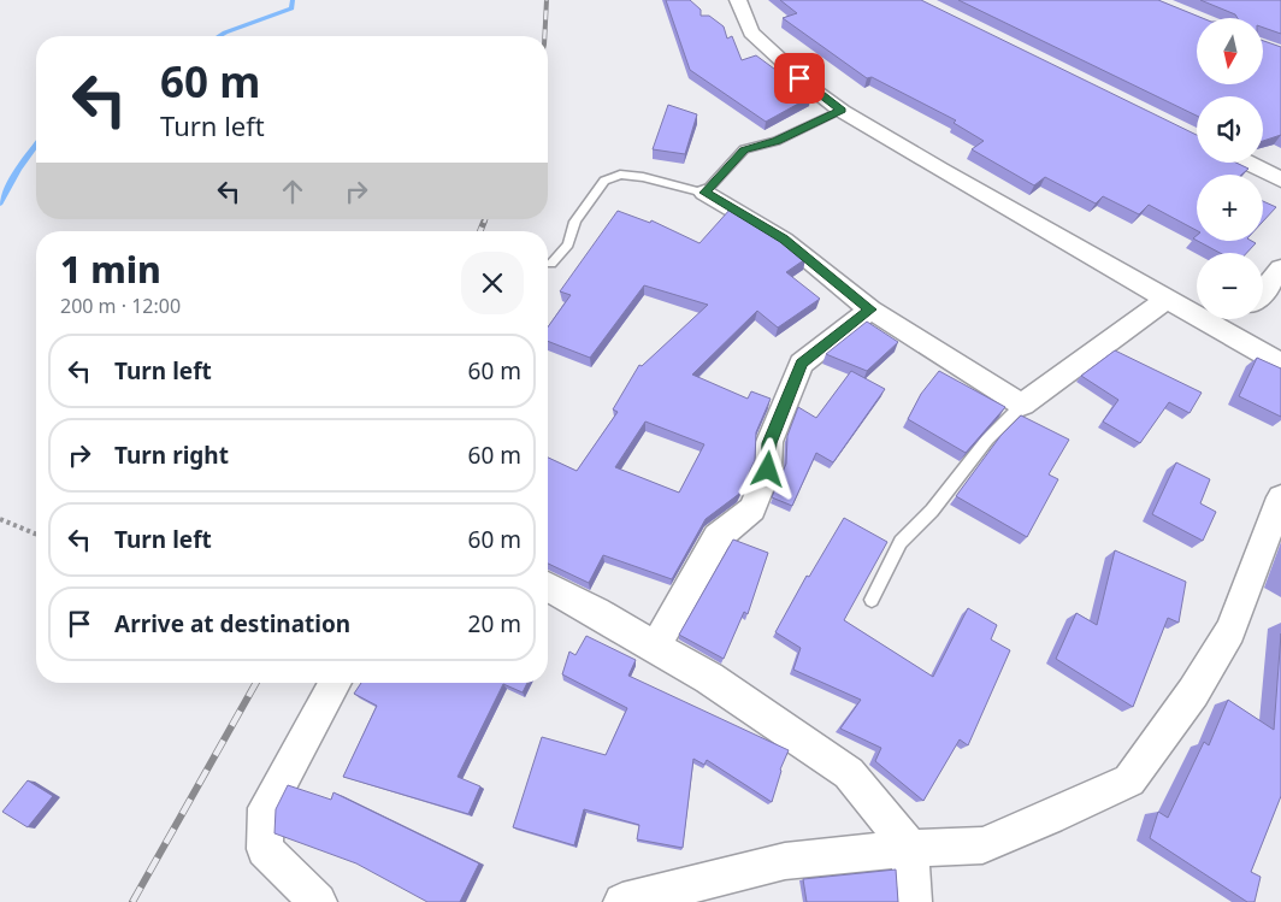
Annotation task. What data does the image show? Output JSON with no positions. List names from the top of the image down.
{
  "north": "bottom",
  "page": {
    "map_buttons": ["+", "−"],
    "turn": ["60 m", "Turn left"],
    "heading": ["1 min", "200 m · 12:00"],
    "list": [
      {
        "name": "Turn left",
        "value": "60 m"
      },
      {
        "name": "Turn right",
        "value": "60 m"
      },
      {
        "name": "Turn left",
        "value": "60 m"
      },
      {
        "name": "Arrive at destination",
        "value": "20 m"
      }
    ]
  }
}
